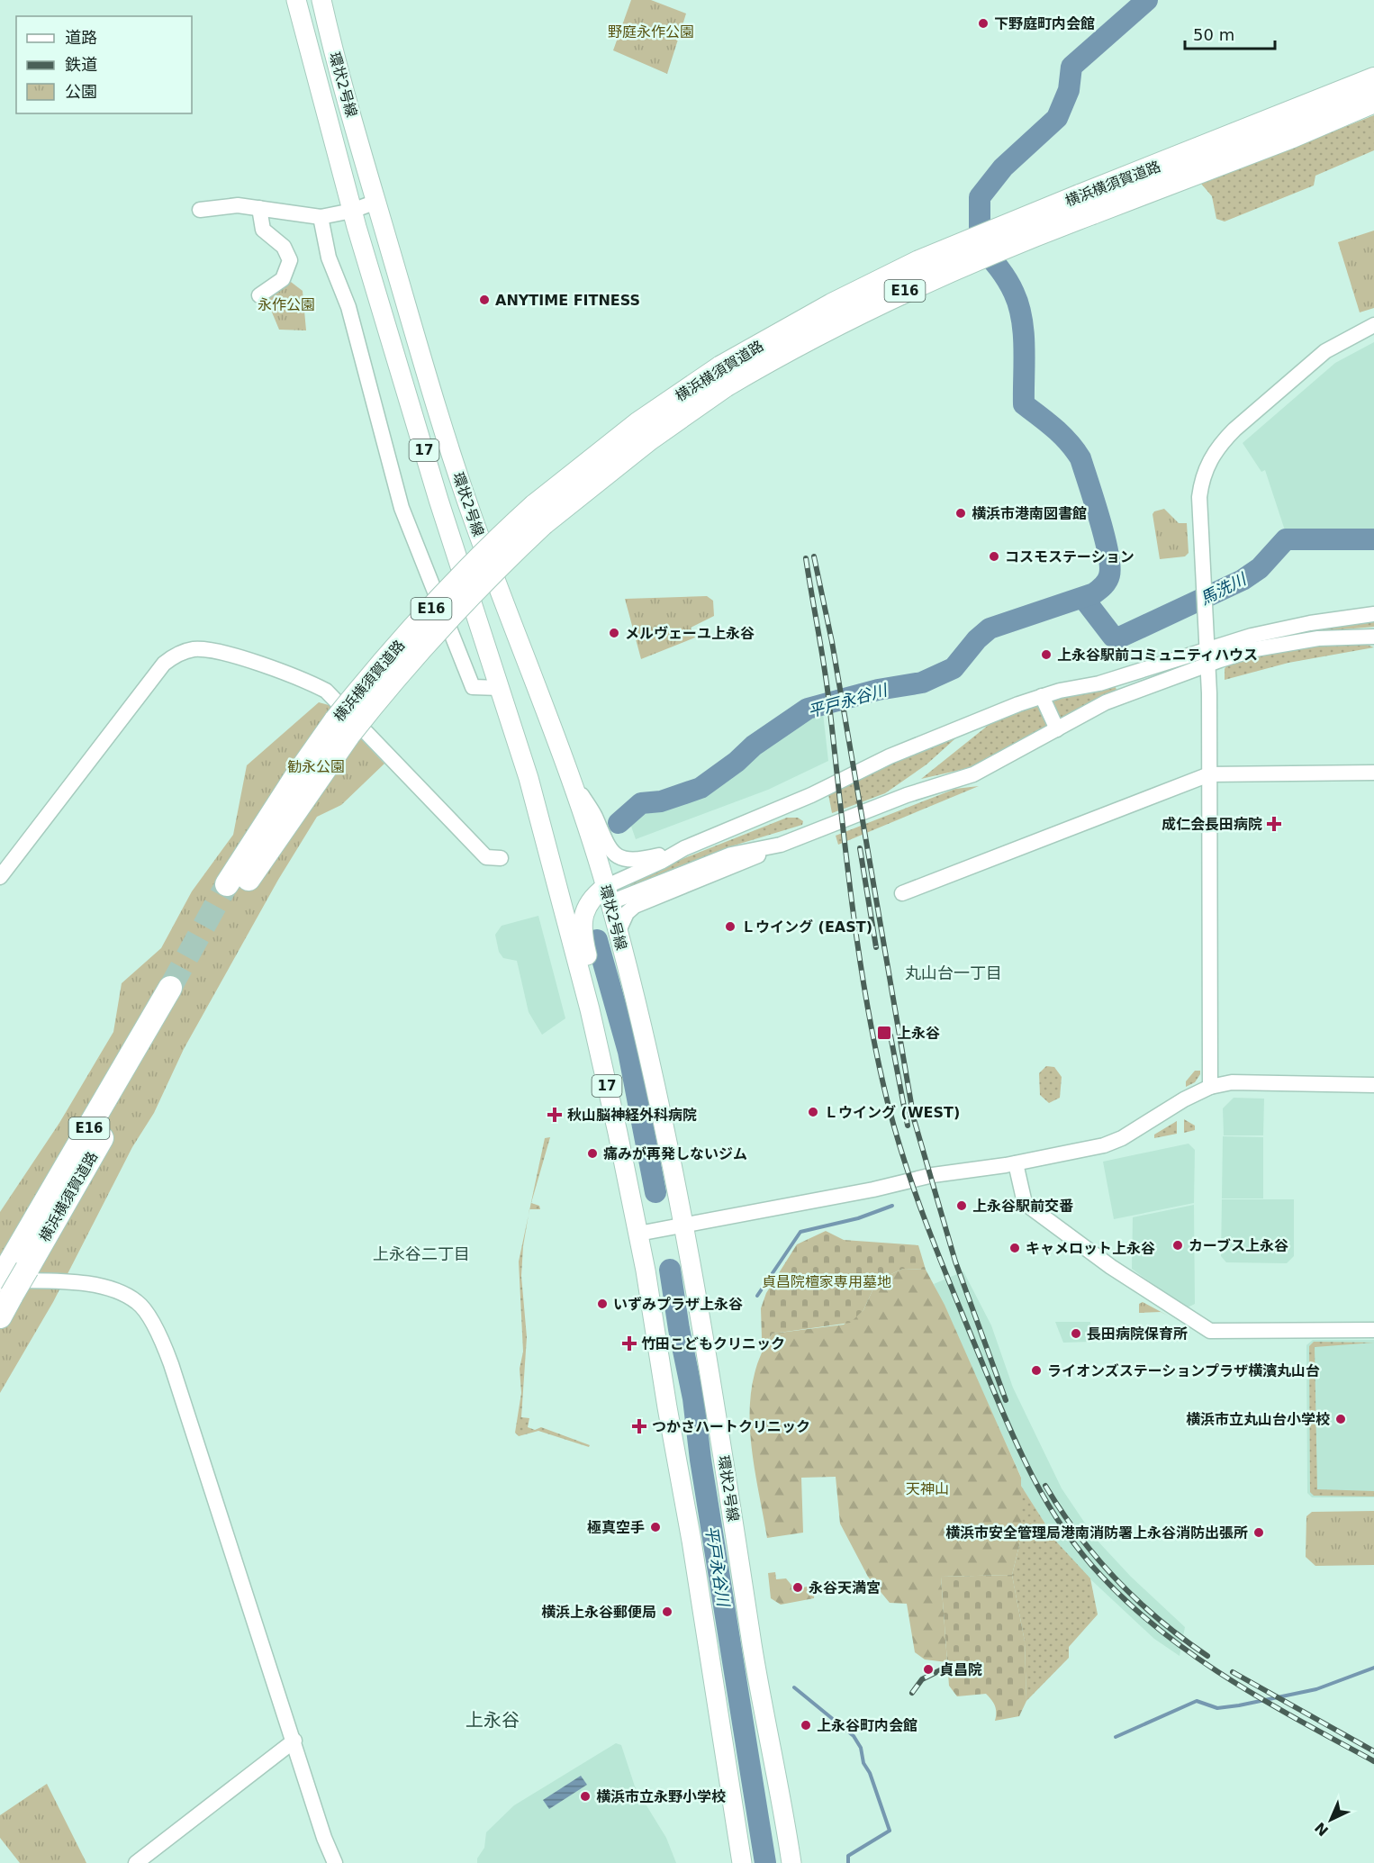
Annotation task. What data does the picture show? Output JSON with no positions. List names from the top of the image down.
{
  "streets": {
    "highway": ["横浜横須賀道路", "E16"],
    "main road": ["環状2号線", "17"]
  },
  "districts": ["丸山台一丁目", "上永谷二丁目", "上永谷"],
  "water": ["馬洗川", "平戸永谷川"],
  "parks": [
    "野庭永作公園",
    "永作公園",
    "勧永公園",
    "貞昌院檀家専用墓地",
    "天神山"
  ],
  "places": {
    "other": [
      "下野庭町内会館",
      "ANYTIME FITNESS",
      "横浜市港南図書館",
      "コスモステーション",
      "メルヴェーユ上永谷",
      "上永谷駅前コミュニティハウス",
      "Ｌウイング (EAST)",
      "Ｌウイング (WEST)",
      "痛みが再発しないジム",
      "上永谷駅前交番",
      "カーブス上永谷",
      "キャメロット上永谷",
      "いずみプラザ上永谷",
      "長田病院保育所",
      "ライオンズステーションプラザ横濱丸山台",
      "横浜市立丸山台小学校",
      "極真空手",
      "横浜市安全管理局港南消防署上永谷消防出張所",
      "永谷天満宮",
      "横浜上永谷郵便局",
      "貞昌院",
      "上永谷町内会館",
      "横浜市立永野小学校"
    ],
    "health": [
      "成仁会長田病院",
      "秋山脳神経外科病院",
      "竹田こどもクリニック",
      "つかさハートクリニック"
    ],
    "transit": ["上永谷"]
  },
  "legend": ["道路", "鉄道", "公園"],
  "scale_bar": "50 m",
  "north": "bottom left"
}
